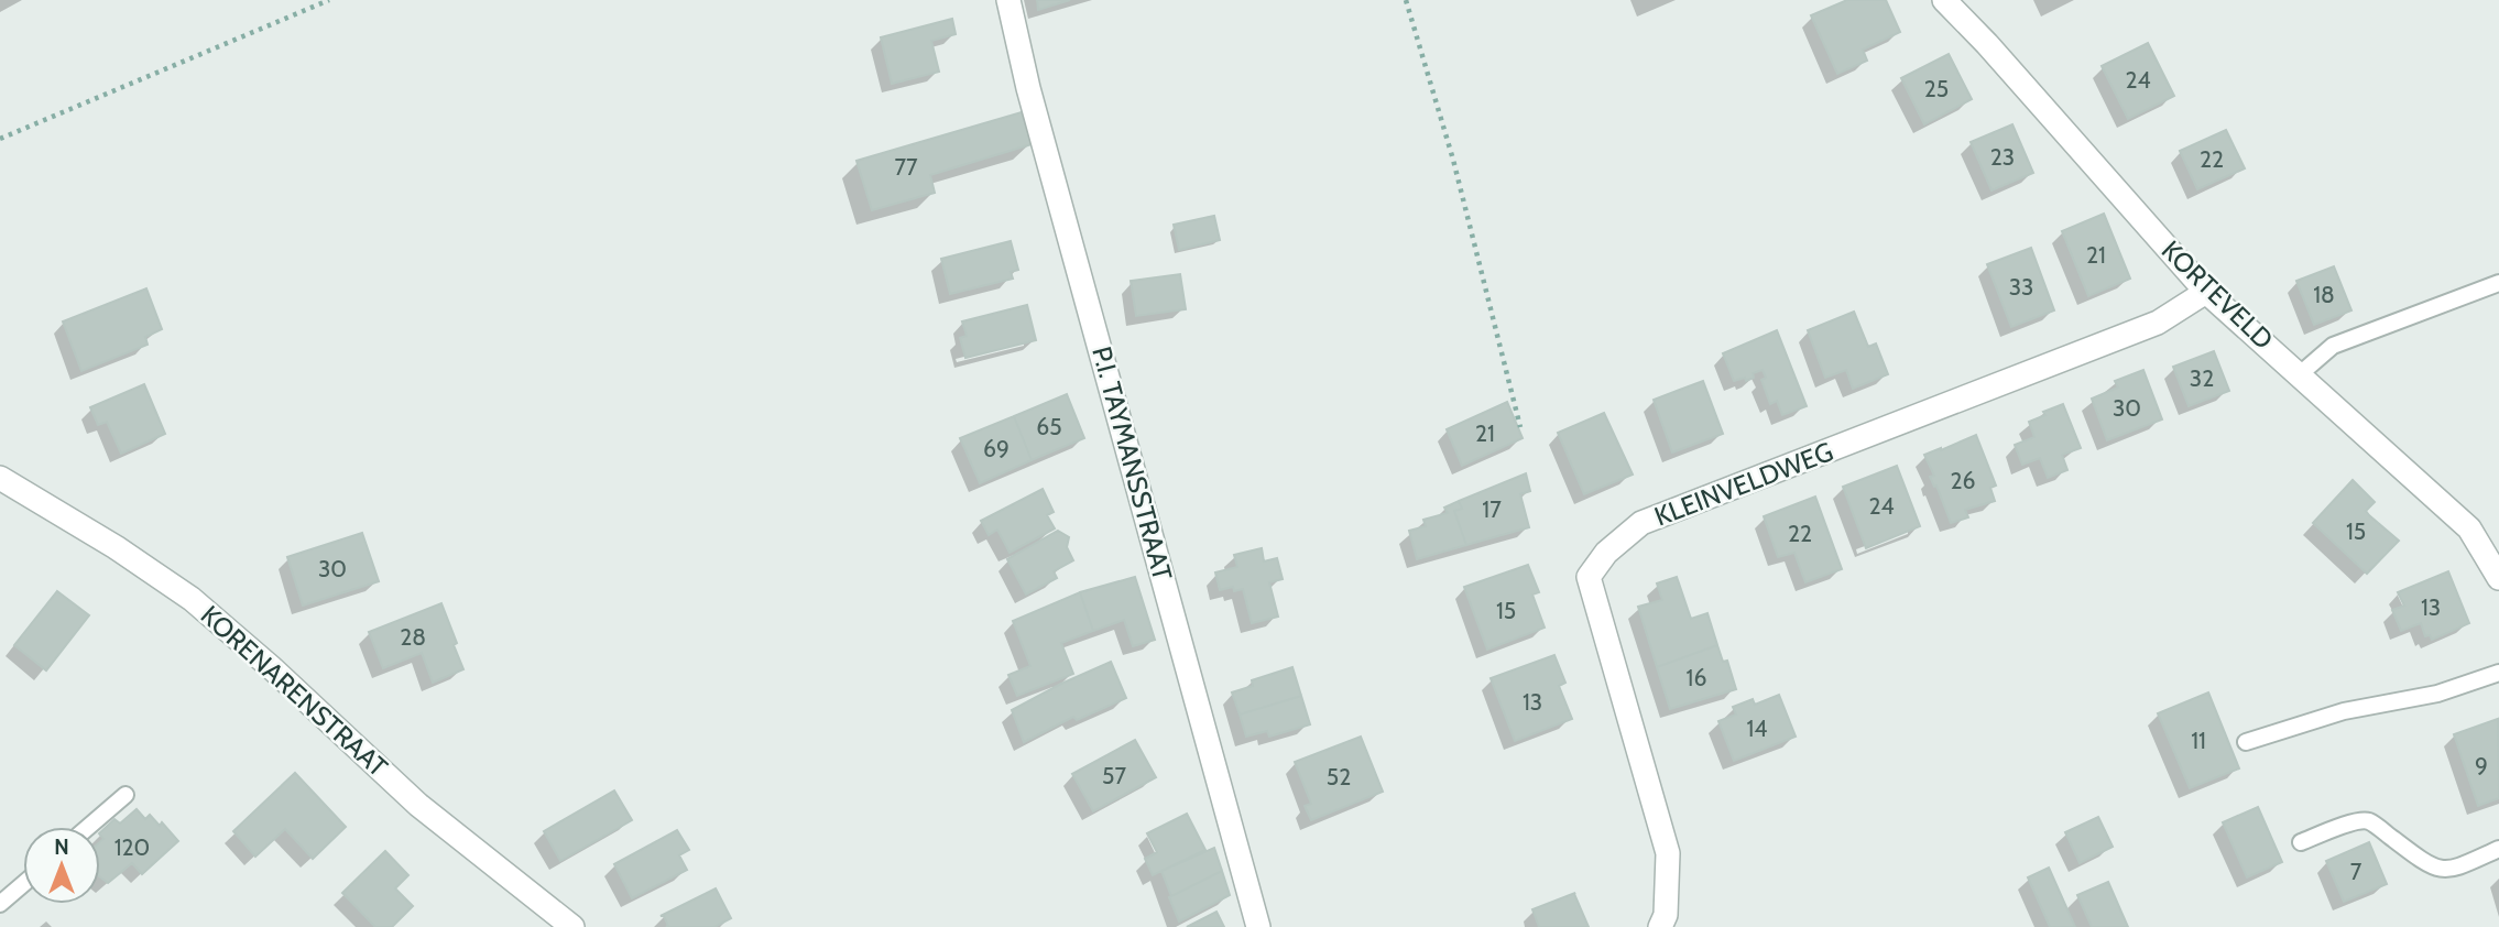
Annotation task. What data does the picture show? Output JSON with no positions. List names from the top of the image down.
{
  "streets": {
    "street": [
      "KORTEVELD",
      "P.I. TAYMANSSTRAAT",
      "KLEINVELDWEG",
      "KORENARENSTRAAT"
    ]
  },
  "crossings": [
    ["KORTEVELD", "KLEINVELDWEG"]
  ],
  "house_numbers": [
    "24",
    "25",
    "23",
    "22",
    "77",
    "21",
    "33",
    "18",
    "32",
    "30",
    "65",
    "21",
    "69",
    "26",
    "24",
    "17",
    "15",
    "22",
    "30",
    "13",
    "15",
    "28",
    "16",
    "13",
    "14",
    "11",
    "9",
    "57",
    "52",
    "120",
    "7"
  ],
  "north": "top"
}
